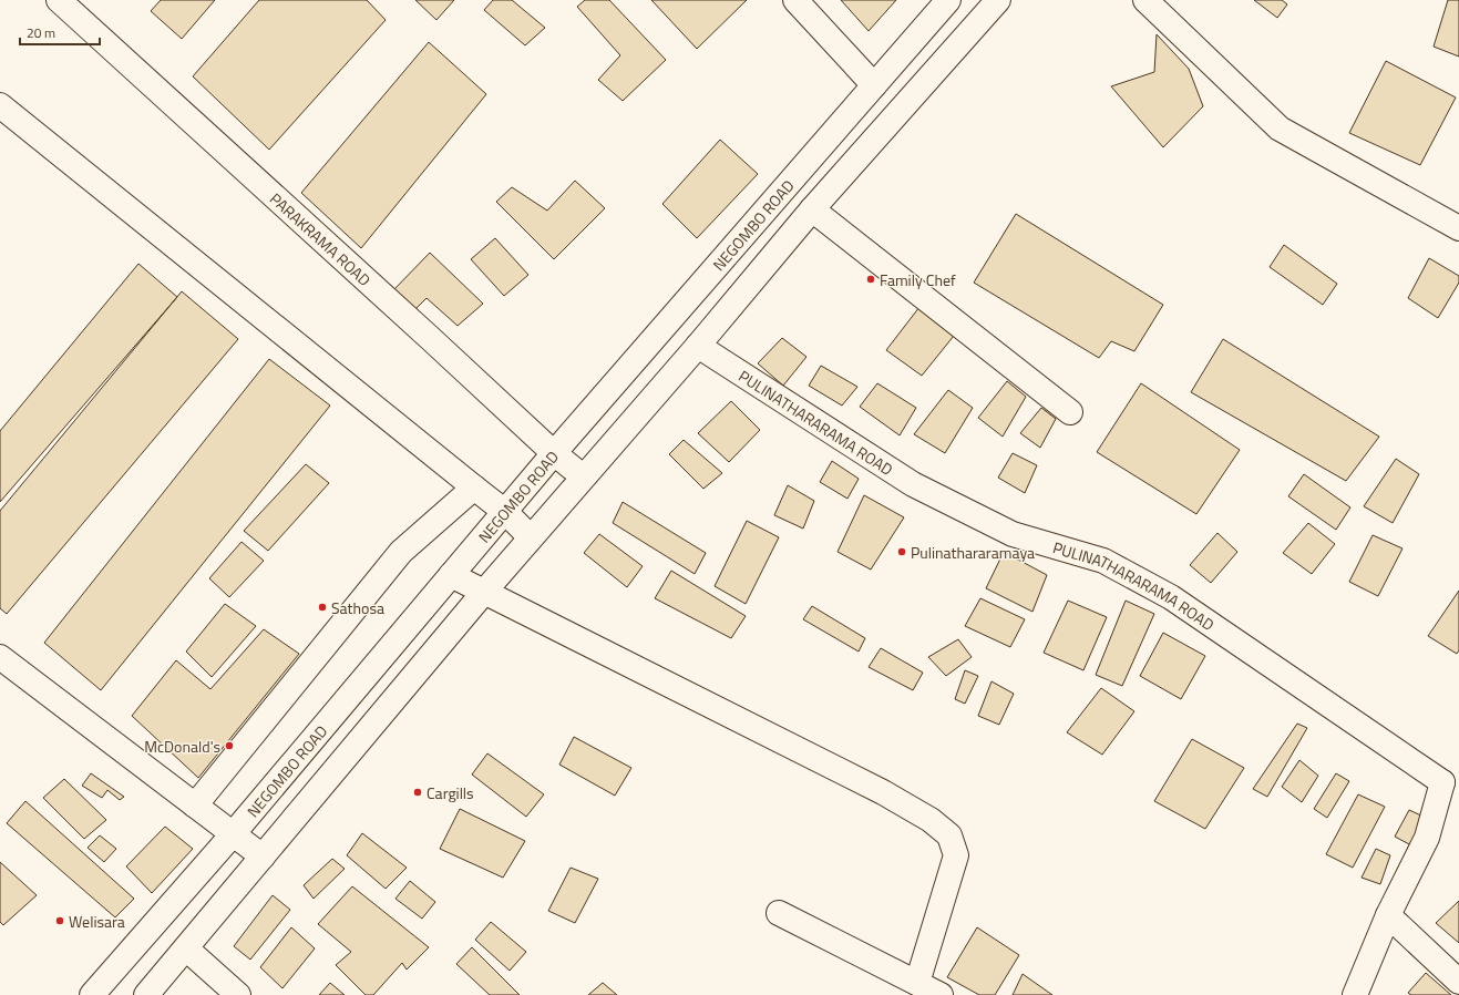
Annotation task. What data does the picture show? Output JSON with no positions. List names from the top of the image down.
{
  "streets": {
    "main road": ["NEGOMBO ROAD", "PARAKRAMA ROAD", "PULINATHARARAMA ROAD"]
  },
  "crossings": [
    ["NEGOMBO ROAD", "PARAKRAMA ROAD"]
  ],
  "places": [
    "Family Chef",
    "Pulinathararamaya",
    "Sathosa",
    "McDonald's",
    "Cargills",
    "Welisara"
  ],
  "scale_bar": "20 m"
}
